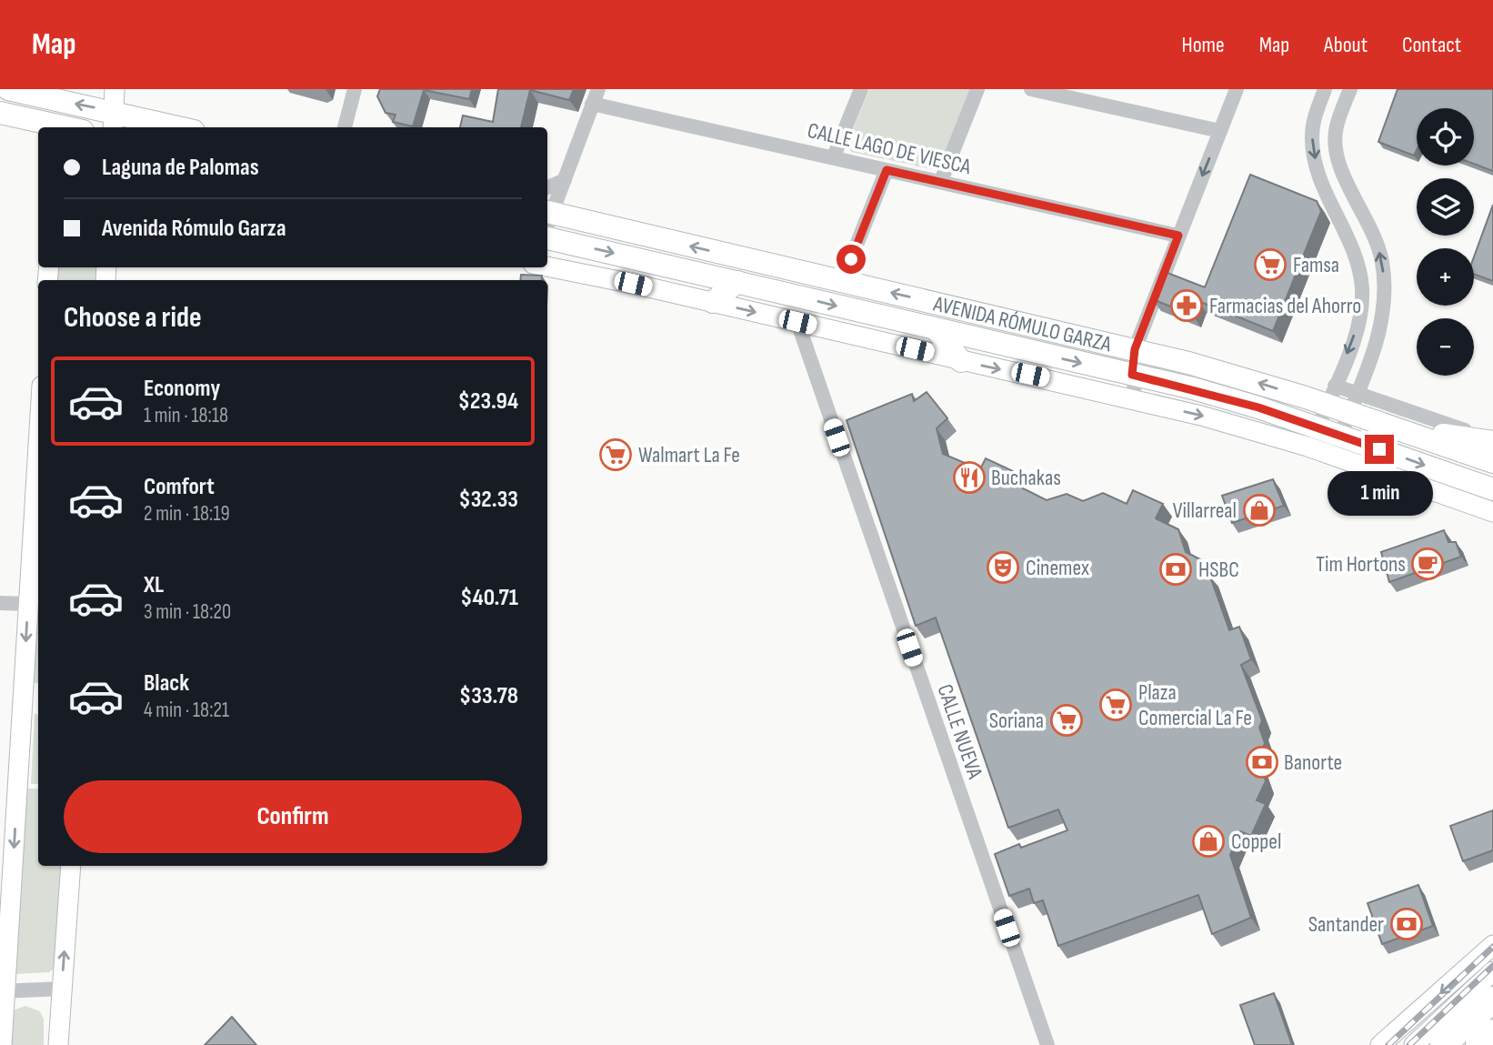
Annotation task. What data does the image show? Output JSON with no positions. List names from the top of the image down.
{
  "streets": {
    "main road": ["AVENIDA RÓMULO GARZA"],
    "street": ["CALLE LAGO DE VIESCA", "CALLE NUEVA"]
  },
  "places": {
    "supermarket": [
      "Famsa",
      "Walmart La Fe",
      "Plaza Comercial La Fe",
      "Soriana"
    ],
    "pharmacy": ["Farmacias del Ahorro"],
    "restaurant": ["Buchakas"],
    "shop": ["Villarreal", "Coppel"],
    "cafe": ["Tim Hortons"],
    "theatre": ["Cinemex"],
    "bank": ["HSBC", "Banorte", "Santander"]
  },
  "page": {
    "header": "Map",
    "nav": [
      "Home",
      "Map",
      "About",
      "Contact"
    ],
    "map_buttons": ["+", "−"],
    "banner": ["Laguna de Palomas", "Avenida Rómulo Garza"],
    "heading": "Choose a ride",
    "list": [
      {
        "name": "Economy",
        "note": "1 min · 18:18",
        "value": "$23.94"
      },
      {
        "name": "Comfort",
        "note": "2 min · 18:19",
        "value": "$32.33"
      },
      {
        "name": "XL",
        "note": "3 min · 18:20",
        "value": "$40.71"
      },
      {
        "name": "Black",
        "note": "4 min · 18:21",
        "value": "$33.78"
      }
    ],
    "bubble": "1 min",
    "buttons": "Confirm"
  }
}
